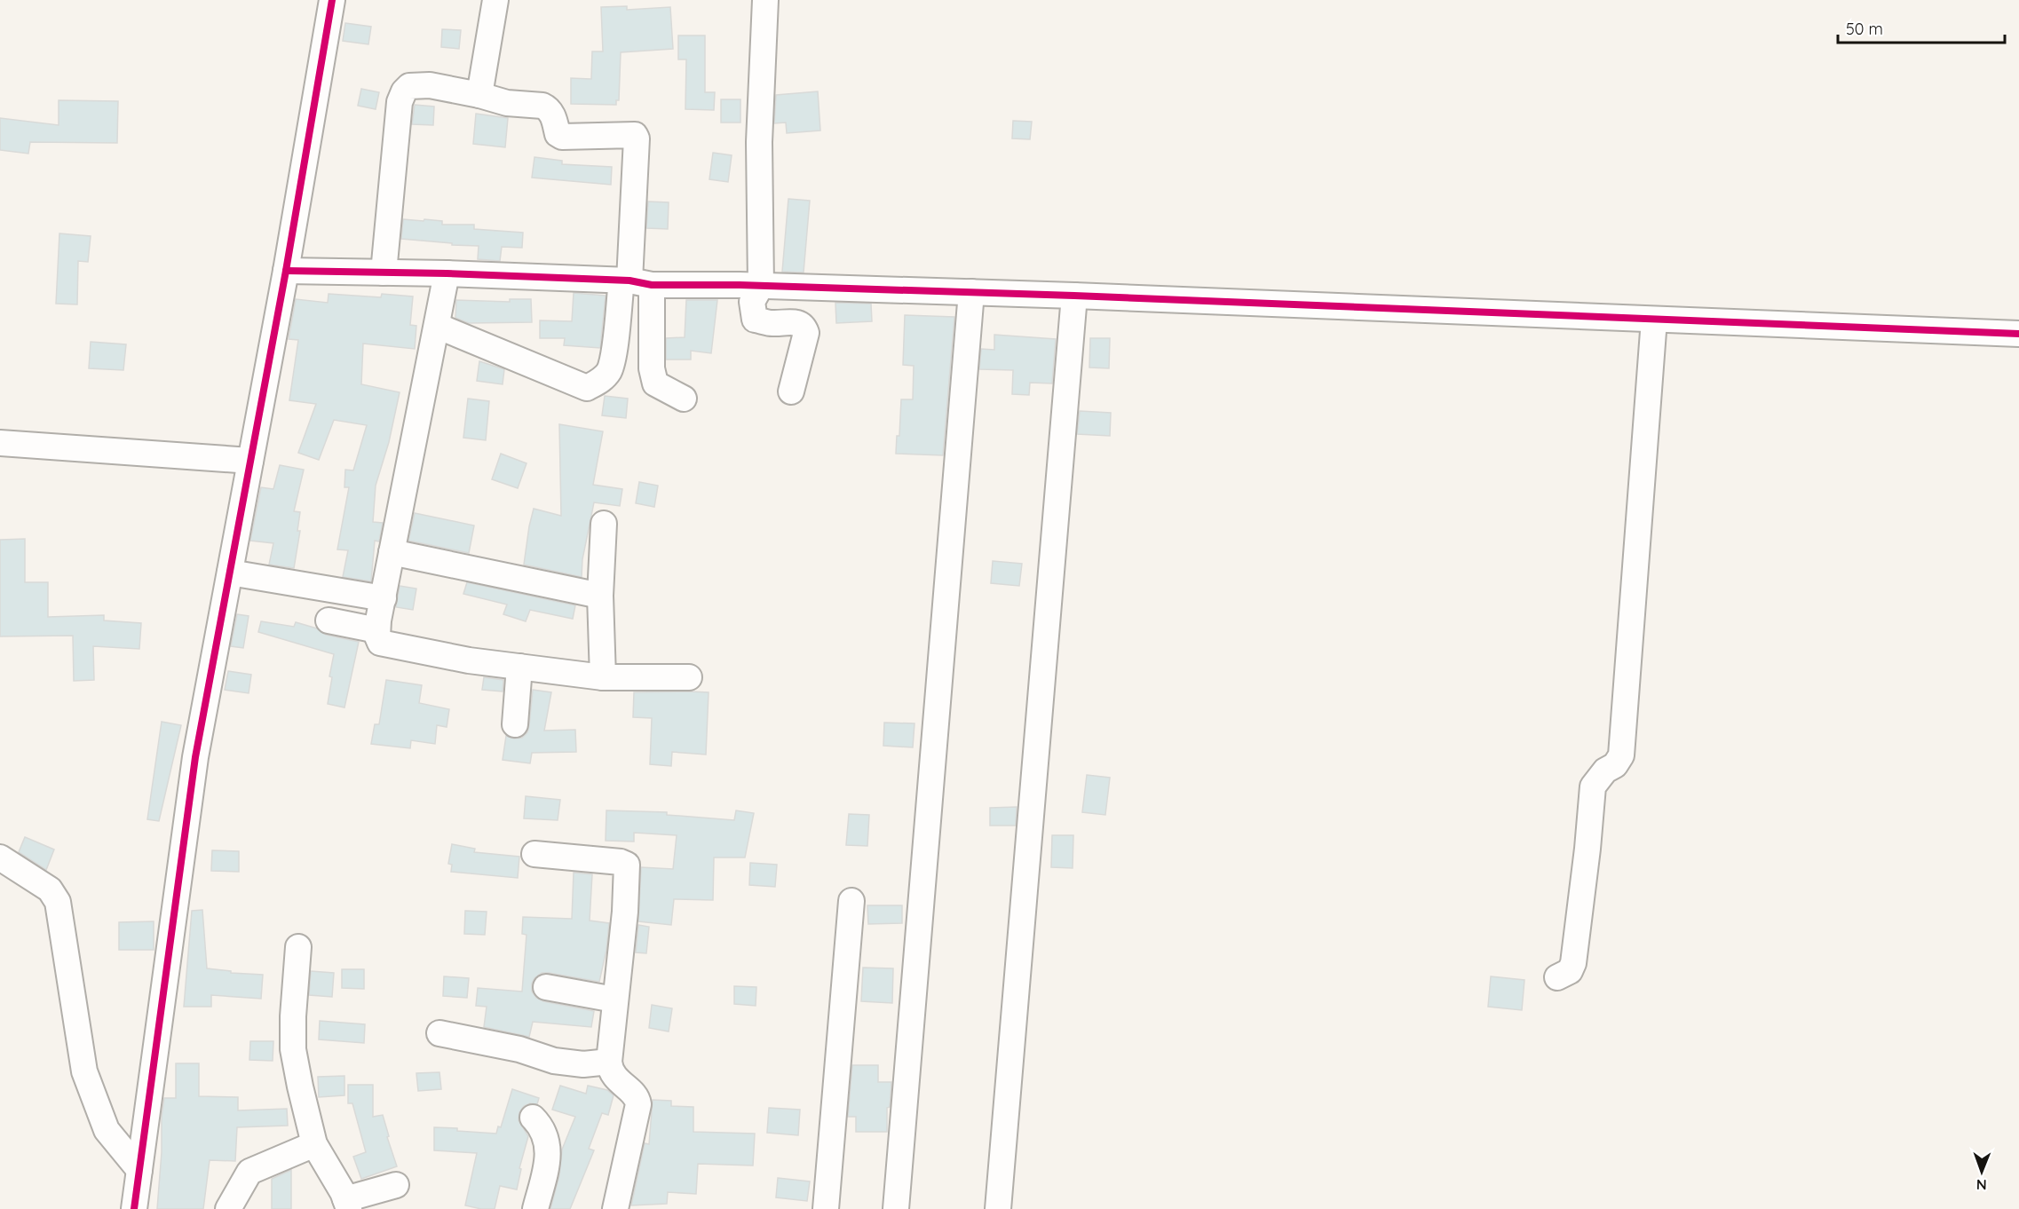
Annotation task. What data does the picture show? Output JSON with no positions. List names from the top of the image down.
{
  "scale_bar": "50 m",
  "north": "bottom"
}
